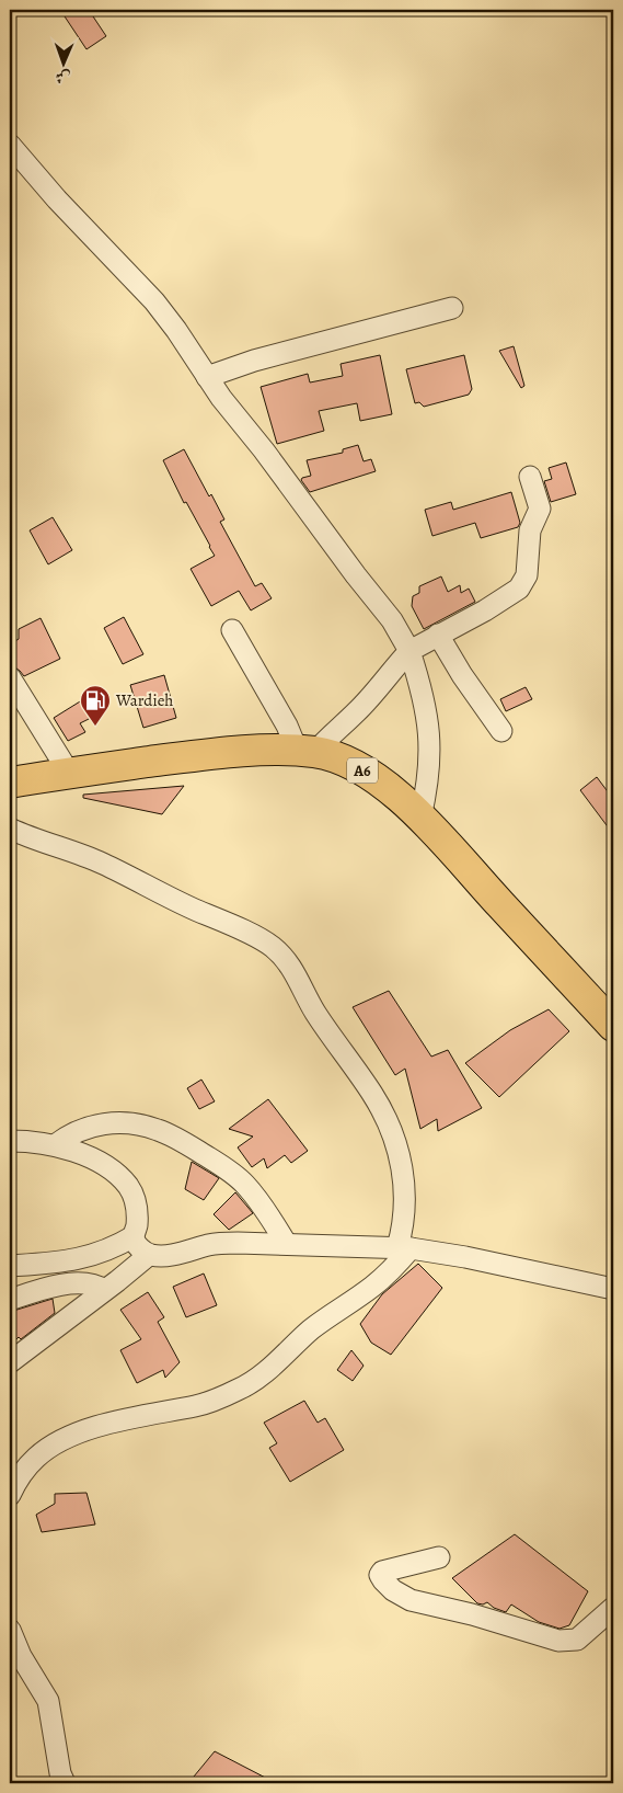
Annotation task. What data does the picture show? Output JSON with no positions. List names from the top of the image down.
{
  "streets": {
    "highway": ["A6"]
  },
  "places": {
    "fuel station": ["Wardieh"]
  },
  "north": "bottom"
}
